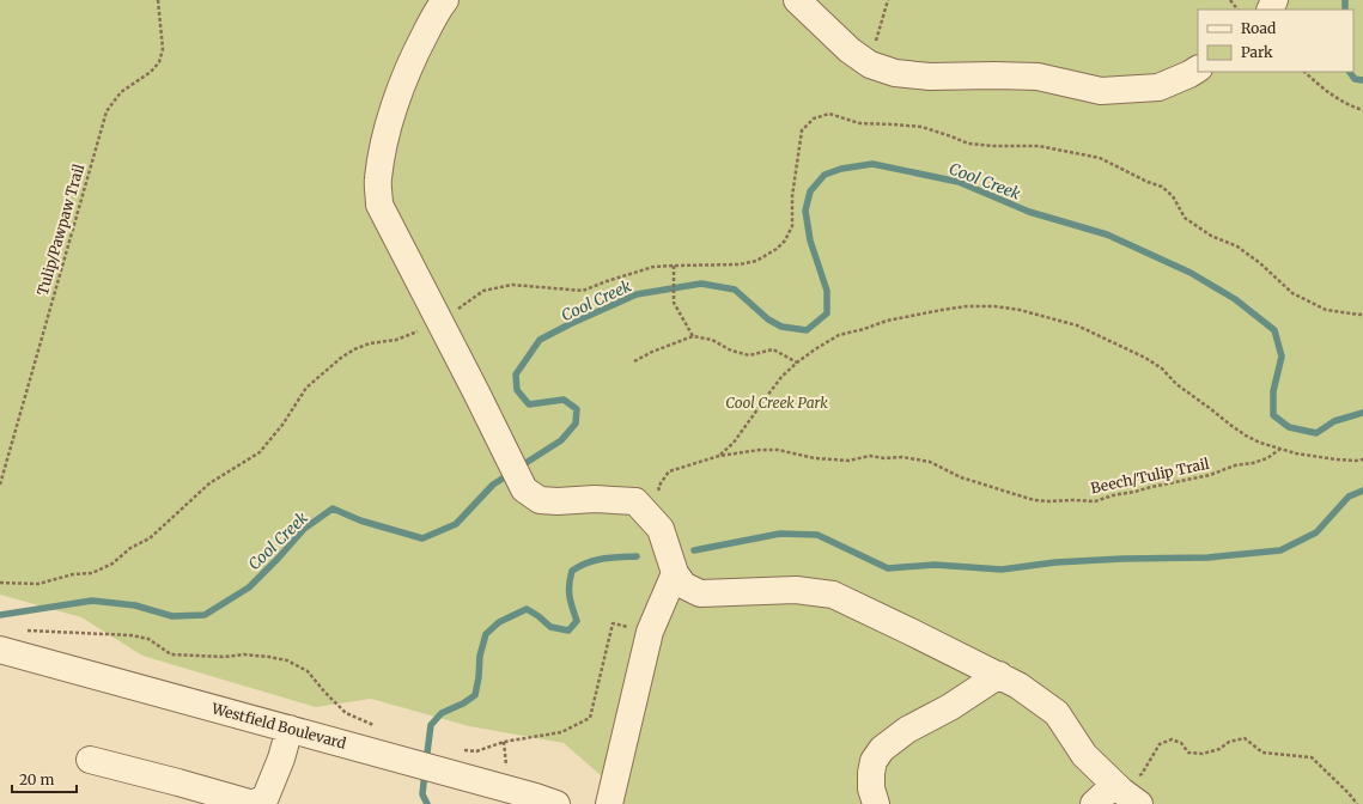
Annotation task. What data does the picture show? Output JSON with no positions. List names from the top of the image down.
{
  "streets": {
    "street": ["Westfield Boulevard"],
    "path": ["Tulip/Pawpaw Trail", "Beech/Tulip Trail"]
  },
  "water": ["Cool Creek"],
  "parks": ["Cool Creek Park"],
  "legend": ["Road", "Park"],
  "scale_bar": "20 m"
}
